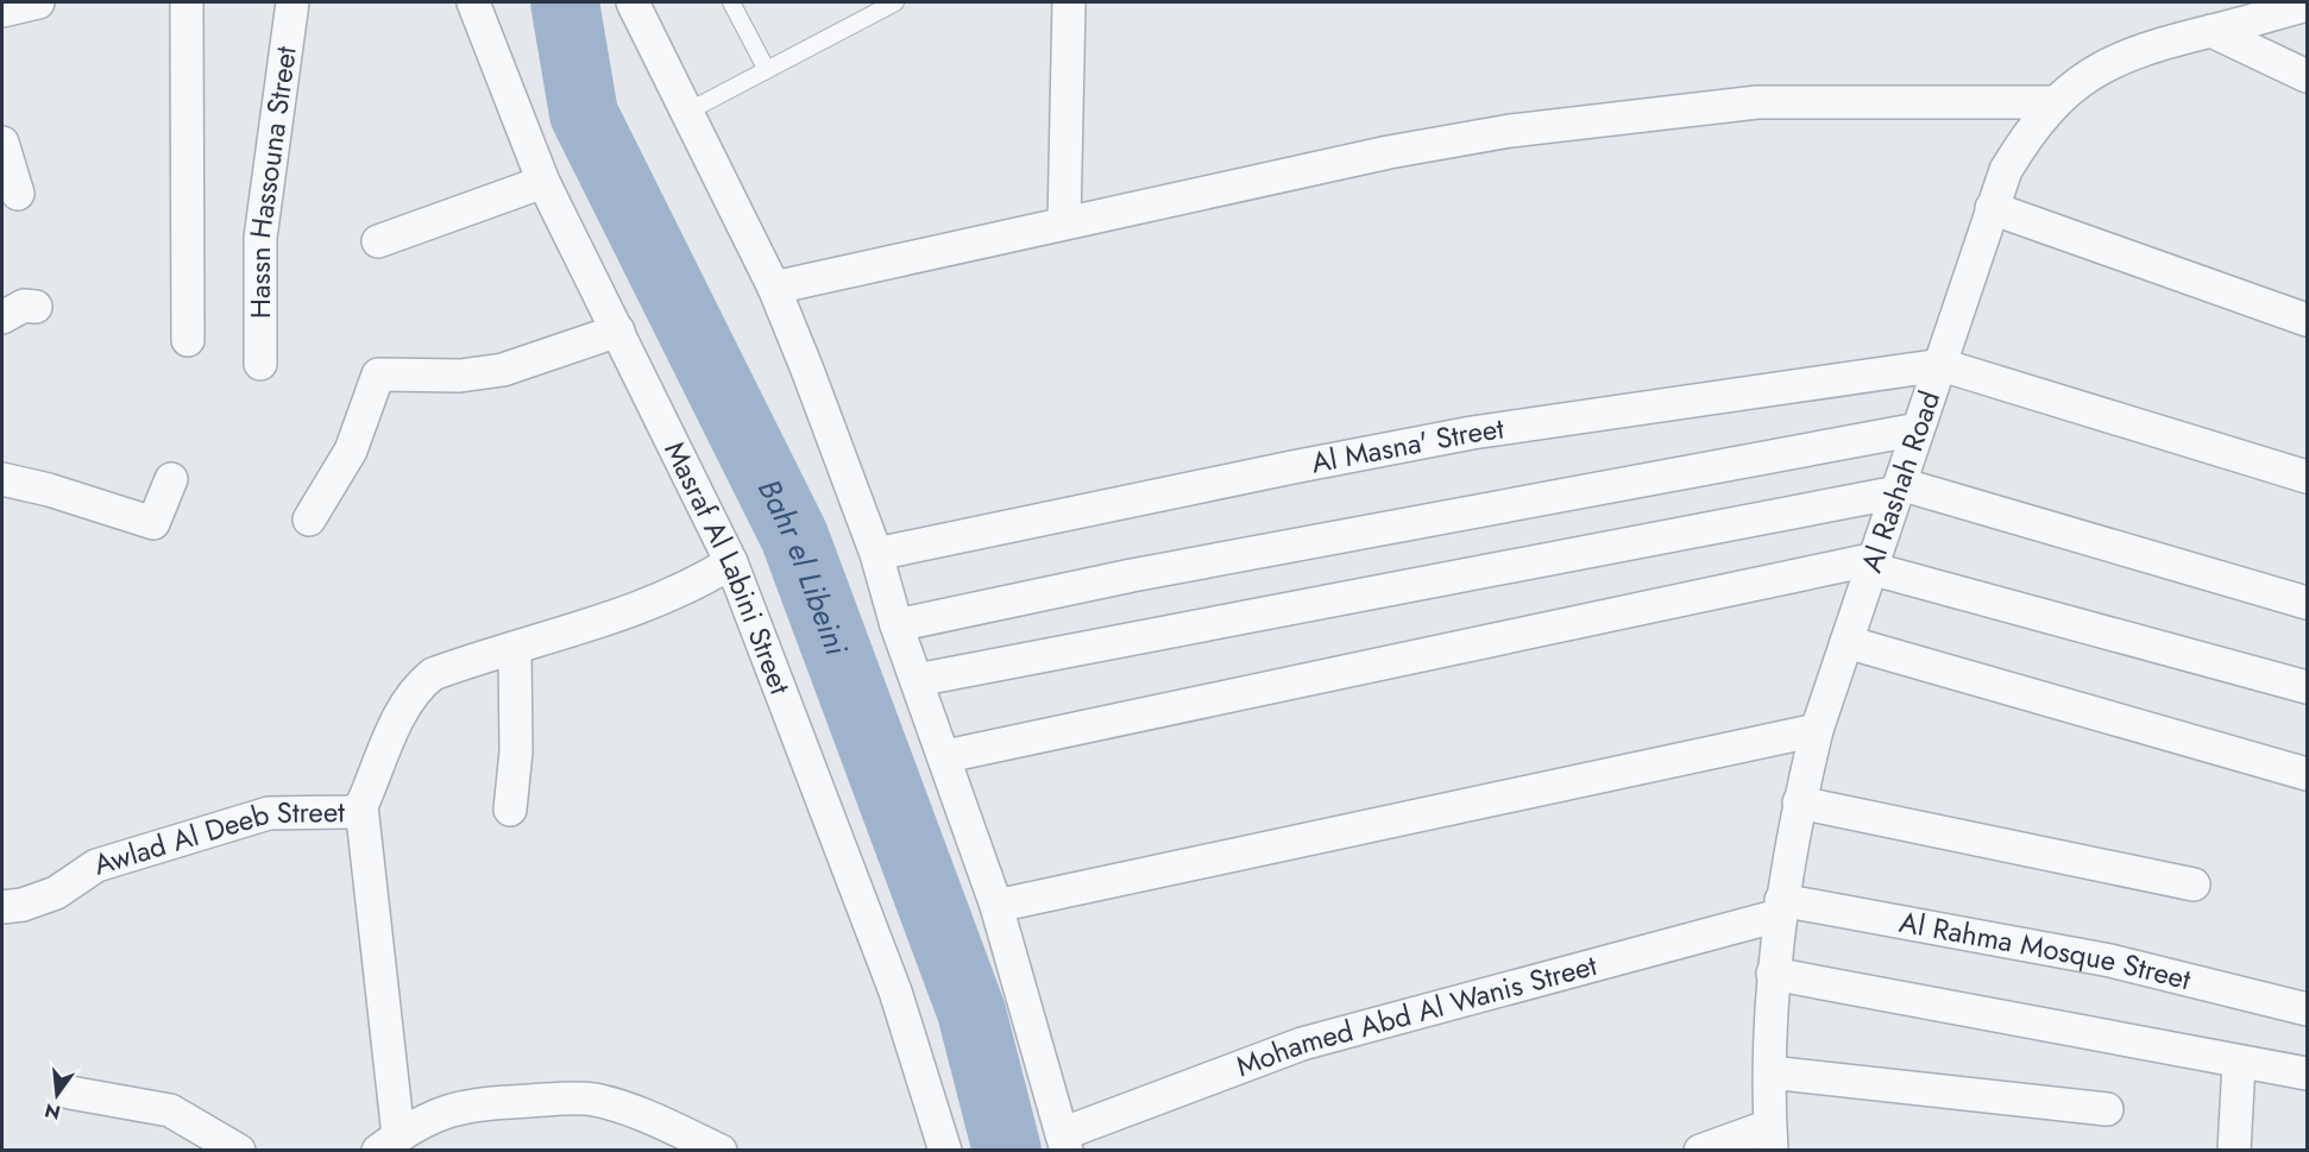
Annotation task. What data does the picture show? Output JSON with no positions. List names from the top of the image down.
{
  "streets": {
    "street": [
      "Hassn Hassouna Street",
      "Al Masna' Street",
      "Al Rashah Road",
      "Masraf Al Labini Street",
      "Awlad Al Deeb Street",
      "Al Rahma Mosque Street",
      "Mohamed Abd Al Wanis Street"
    ]
  },
  "crossings": [
    ["Al Masna' Street", "Al Rashah Road"],
    ["Al Rashah Road", "Al Rahma Mosque Street"],
    ["Al Rashah Road", "Mohamed Abd Al Wanis Street"],
    ["Masraf Al Labini Street", "Awlad Al Deeb Street"],
    ["Al Rahma Mosque Street", "Mohamed Abd Al Wanis Street"]
  ],
  "water": ["Bahr el Libeini"],
  "north": "bottom"
}
